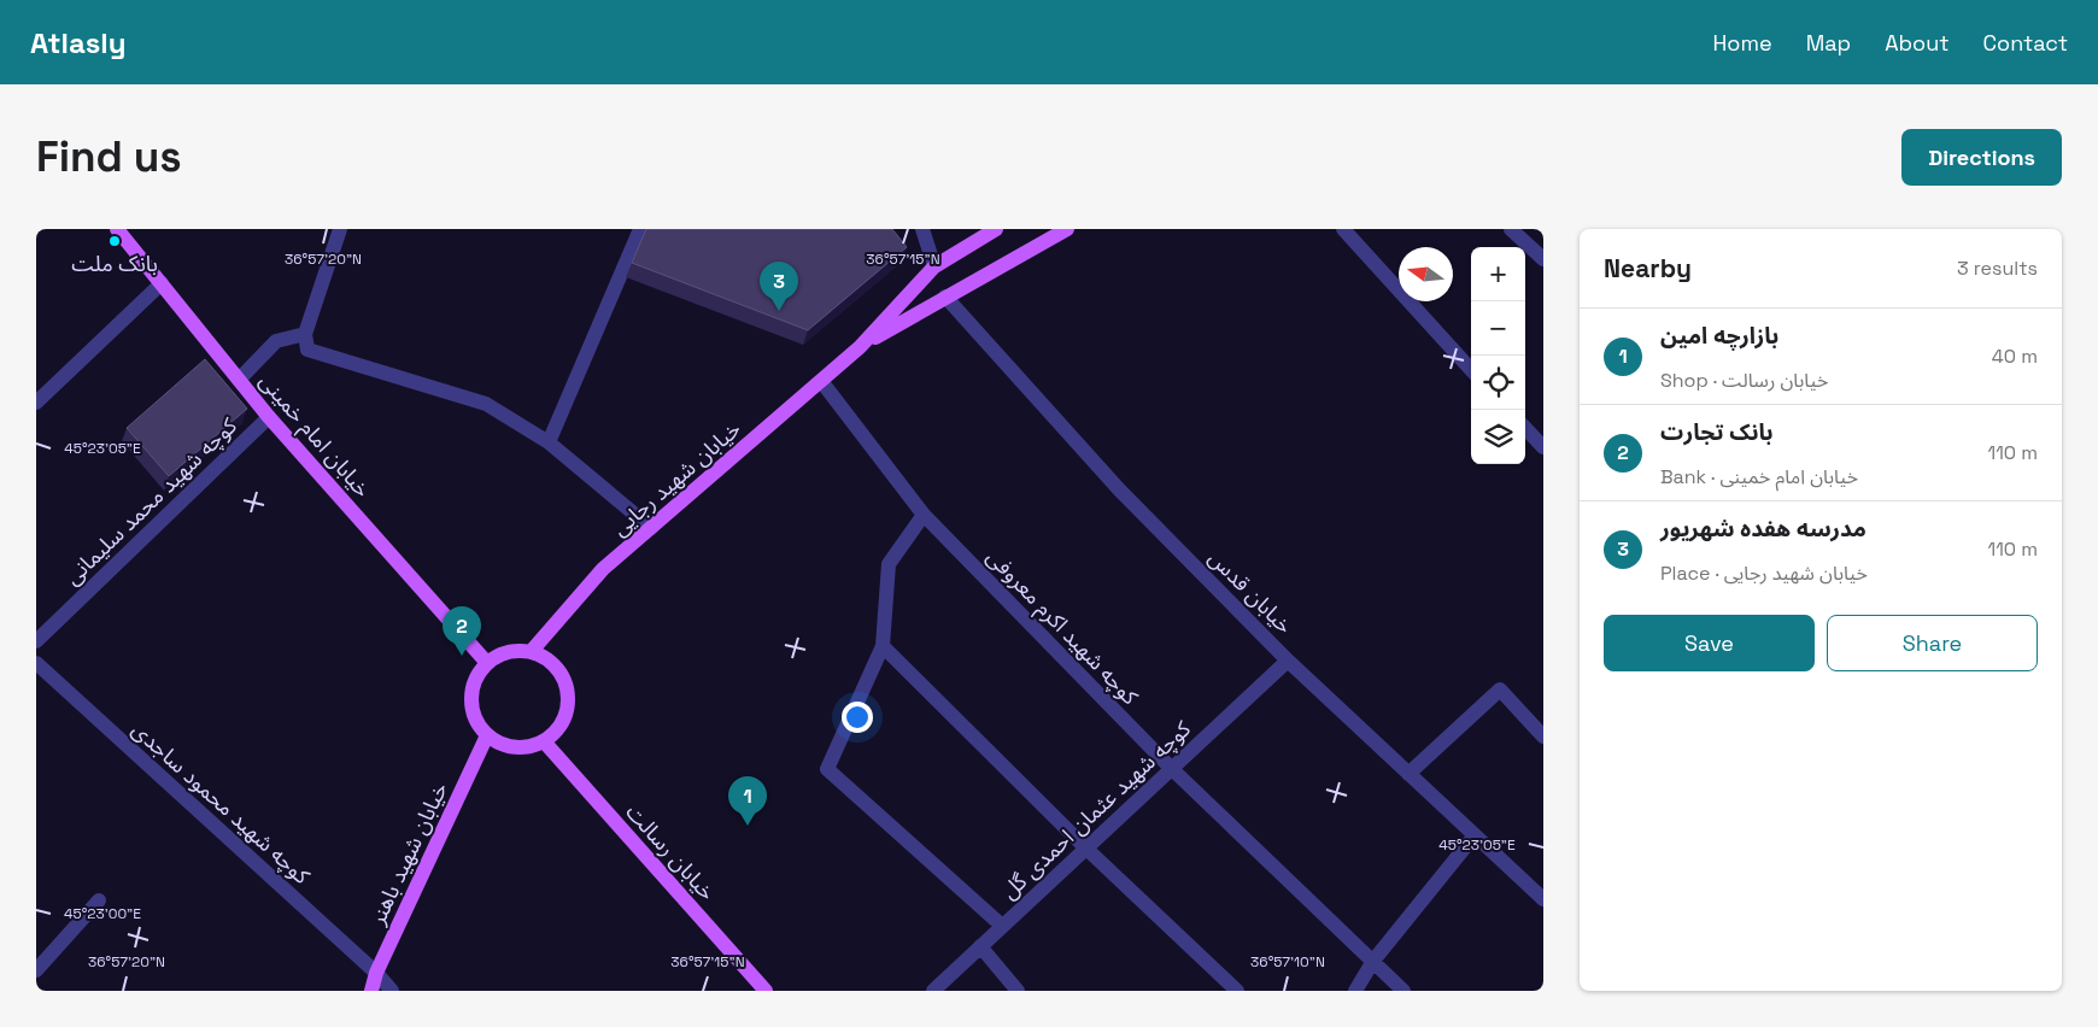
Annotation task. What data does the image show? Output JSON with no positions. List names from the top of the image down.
{
  "streets": {
    "main road": [
      "خیابان امام خمینی",
      "خیابان شهید رجایی",
      "خیابان رسالت",
      "خیابان شهید باهنر"
    ],
    "street": [
      "کوچه شهید محمد سلیمانی",
      "خیابان قدس",
      "کوچه شهید اکرم معروفی",
      "کوچه شهید محمود ساجدی",
      "کوچه شهید عثمان احمدی گل"
    ]
  },
  "crossings": [
    ["خیابان امام خمینی", "خیابان شهید رجایی"],
    ["خیابان امام خمینی", "کوچه شهید محمد سلیمانی"],
    ["خیابان امام خمینی", "خیابان رسالت"],
    ["خیابان امام خمینی", "خیابان شهید باهنر"],
    ["خیابان شهید رجایی", "خیابان قدس"],
    ["خیابان شهید رجایی", "کوچه شهید اکرم معروفی"],
    ["خیابان شهید رجایی", "خیابان رسالت"],
    ["خیابان شهید رجایی", "خیابان شهید باهنر"],
    ["خیابان قدس", "کوچه شهید عثمان احمدی گل"],
    ["کوچه شهید اکرم معروفی", "کوچه شهید عثمان احمدی گل"],
    ["کوچه شهید محمود ساجدی", "خیابان شهید باهنر"],
    ["خیابان رسالت", "خیابان شهید باهنر"]
  ],
  "places": ["بانک ملت"],
  "north": "left",
  "page": {
    "header": "Atlasly",
    "nav": [
      "Home",
      "Map",
      "About",
      "Contact"
    ],
    "buttons": [
      "Directions",
      ["Save", "Share"]
    ],
    "title": "Find us",
    "heading": ["Nearby", "3 results"],
    "map_buttons": ["+", "−"],
    "pins": ["3", "2", "1"],
    "list": [
      {
        "mark": "1",
        "name": "بازارچه امین",
        "note": "Shop · خیابان رسالت",
        "value": "40 m"
      },
      {
        "mark": "2",
        "name": "بانک تجارت",
        "note": "Bank · خیابان امام خمینی",
        "value": "110 m"
      },
      {
        "mark": "3",
        "name": "مدرسه هفده شهریور",
        "note": "Place · خیابان شهید رجایی",
        "value": "110 m"
      }
    ]
  },
  "coordinates": [
    "36°57'20\"N",
    "36°57'15\"N",
    "45°23'05\"E",
    "45°23'00\"E",
    "36°57'10\"N"
  ]
}
